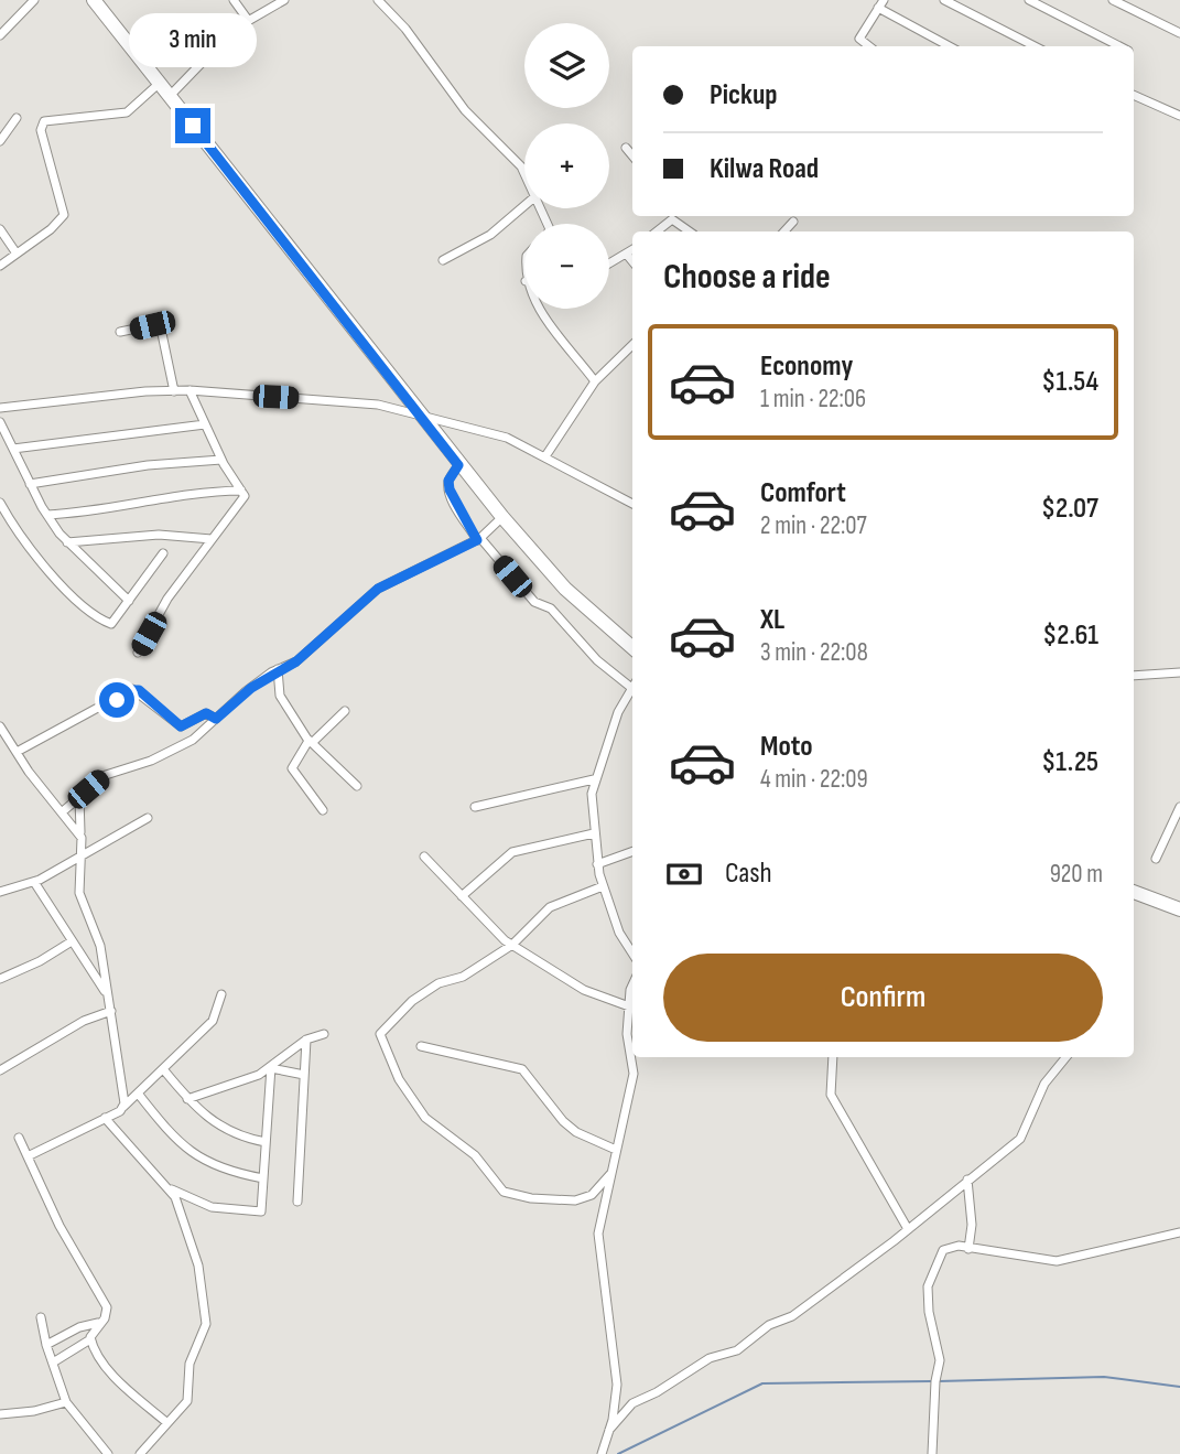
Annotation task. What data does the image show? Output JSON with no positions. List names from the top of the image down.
{
  "page": {
    "bubble": "3 min",
    "map_buttons": ["+", "−"],
    "banner": ["Pickup", "Kilwa Road"],
    "heading": "Choose a ride",
    "list": [
      {
        "name": "Economy",
        "note": "1 min · 22:06",
        "value": "$1.54"
      },
      {
        "name": "Comfort",
        "note": "2 min · 22:07",
        "value": "$2.07"
      },
      {
        "name": "XL",
        "note": "3 min · 22:08",
        "value": "$2.61"
      },
      {
        "name": "Moto",
        "note": "4 min · 22:09",
        "value": "$1.25"
      }
    ],
    "pay": ["Cash", "920 m"],
    "buttons": "Confirm"
  }
}
